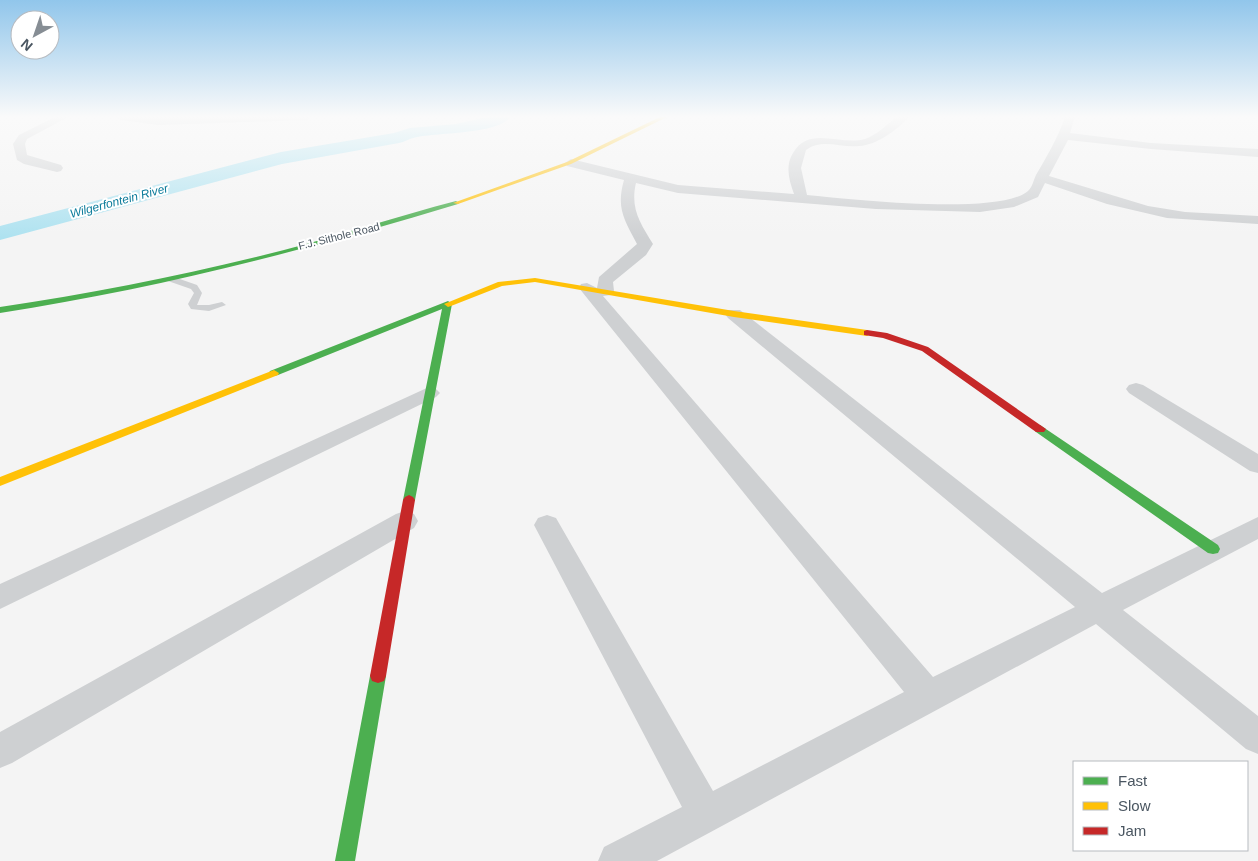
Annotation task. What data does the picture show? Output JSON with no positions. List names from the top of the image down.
{
  "streets": {
    "street": ["F.J. Sithole Road"]
  },
  "water": ["Wilgerfontein River"],
  "legend": ["Fast", "Slow", "Jam"],
  "north": "bottom left"
}
